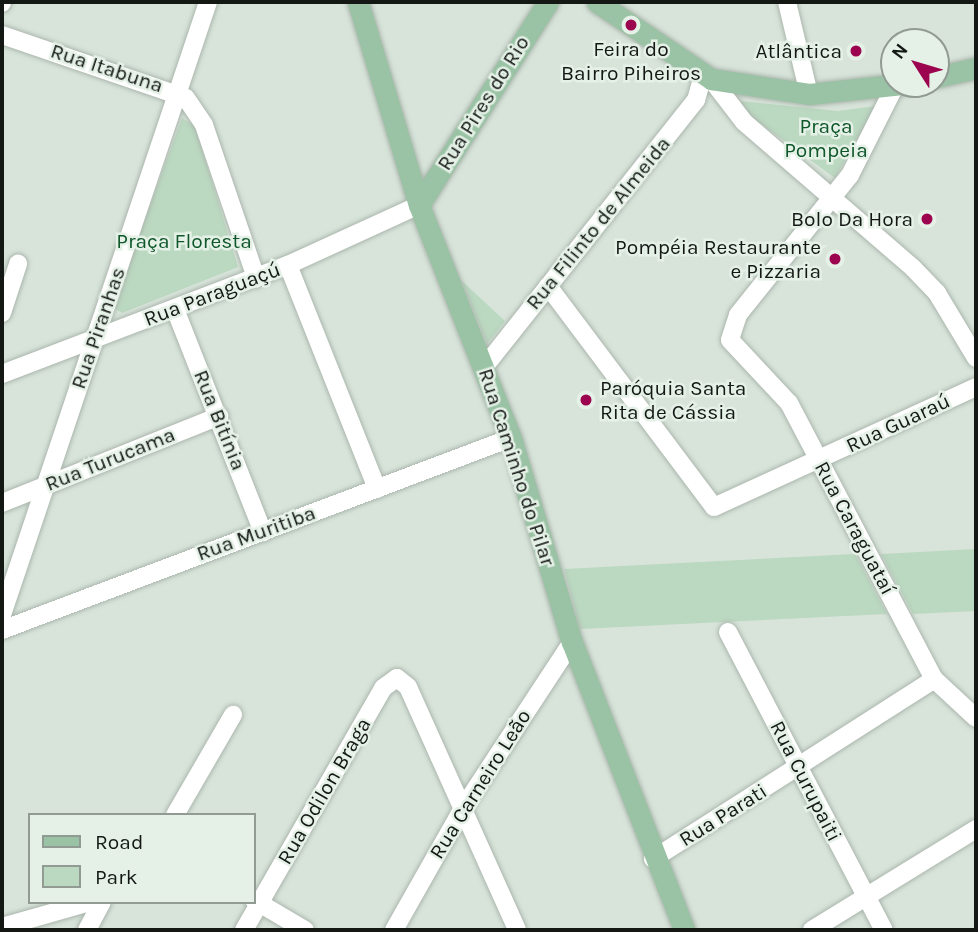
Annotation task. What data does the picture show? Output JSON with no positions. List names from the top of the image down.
{
  "streets": {
    "main road": ["Rua Pires do Rio", "Rua Caminho do Pilar"],
    "street": [
      "Rua Itabuna",
      "Rua Filinto de Almeida",
      "Rua Paraguaçú",
      "Rua Piranhas",
      "Rua Bitínia",
      "Rua Guaraú",
      "Rua Turucama",
      "Rua Caraguataí",
      "Rua Muritiba",
      "Rua Curupaiti",
      "Rua Carneiro Leão",
      "Rua Odilon Braga",
      "Rua Parati"
    ]
  },
  "crossings": [
    ["Rua Itabuna", "Rua Paraguaçú"],
    ["Rua Itabuna", "Rua Piranhas"],
    ["Rua Pires do Rio", "Rua Paraguaçú"],
    ["Rua Pires do Rio", "Rua Caminho do Pilar"],
    ["Rua Filinto de Almeida", "Rua Guaraú"],
    ["Rua Filinto de Almeida", "Rua Caminho do Pilar"],
    ["Rua Paraguaçú", "Rua Piranhas"],
    ["Rua Paraguaçú", "Rua Bitínia"],
    ["Rua Paraguaçú", "Rua Caminho do Pilar"],
    ["Rua Piranhas", "Rua Turucama"],
    ["Rua Bitínia", "Rua Turucama"],
    ["Rua Bitínia", "Rua Muritiba"],
    ["Rua Guaraú", "Rua Caraguataí"],
    ["Rua Caminho do Pilar", "Rua Muritiba"],
    ["Rua Caminho do Pilar", "Rua Carneiro Leão"],
    ["Rua Caminho do Pilar", "Rua Parati"],
    ["Rua Caraguataí", "Rua Parati"],
    ["Rua Curupaiti", "Rua Parati"],
    ["Rua Carneiro Leão", "Rua Odilon Braga"]
  ],
  "parks": ["Praça Pompeia", "Praça Floresta"],
  "places": [
    "Feira do Bairro Piheiros",
    "Atlântica",
    "Bolo Da Hora",
    "Pompéia Restaurante e Pizzaria",
    "Paróquia Santa Rita de Cássia"
  ],
  "legend": ["Road", "Park"],
  "north": "top left"
}
